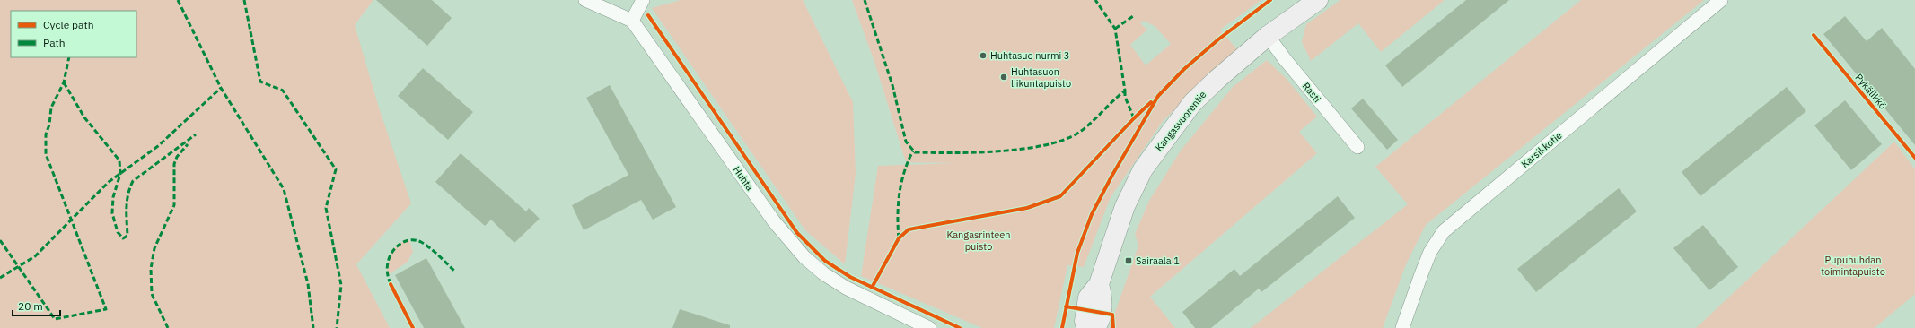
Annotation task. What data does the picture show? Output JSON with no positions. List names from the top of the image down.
{
  "streets": {
    "main road": ["Kangasvuorentie"],
    "street": ["Rasti", "Karsikkotie", "Huhta"],
    "cycle path": ["Pykälikkö"]
  },
  "crossings": [
    ["Rasti", "Kangasvuorentie"]
  ],
  "parks": ["Kangasrinteen puisto", "Pupuhuhdan toimintapuisto"],
  "places": {
    "other": ["Huhtasuo nurmi 3", "Huhtasuon liikuntapuisto"],
    "transit": ["Sairaala 1"]
  },
  "legend": ["Cycle path", "Path"],
  "scale_bar": "20 m"
}
